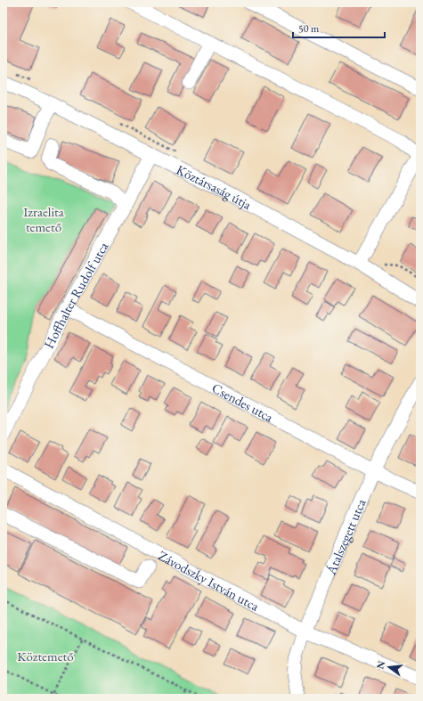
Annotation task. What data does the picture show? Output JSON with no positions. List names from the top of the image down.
{
  "streets": {
    "street": [
      "Köztársaság útja",
      "Hoffhalter Rudolf utca",
      "Csendes utca",
      "Átalszegett utca",
      "Závodszky István utca"
    ]
  },
  "crossings": [
    ["Köztársaság útja", "Hoffhalter Rudolf utca"],
    ["Hoffhalter Rudolf utca", "Csendes utca"],
    ["Csendes utca", "Átalszegett utca"],
    ["Átalszegett utca", "Závodszky István utca"]
  ],
  "parks": ["Izraelita temető", "Köztemető"],
  "scale_bar": "50 m",
  "north": "left"
}
